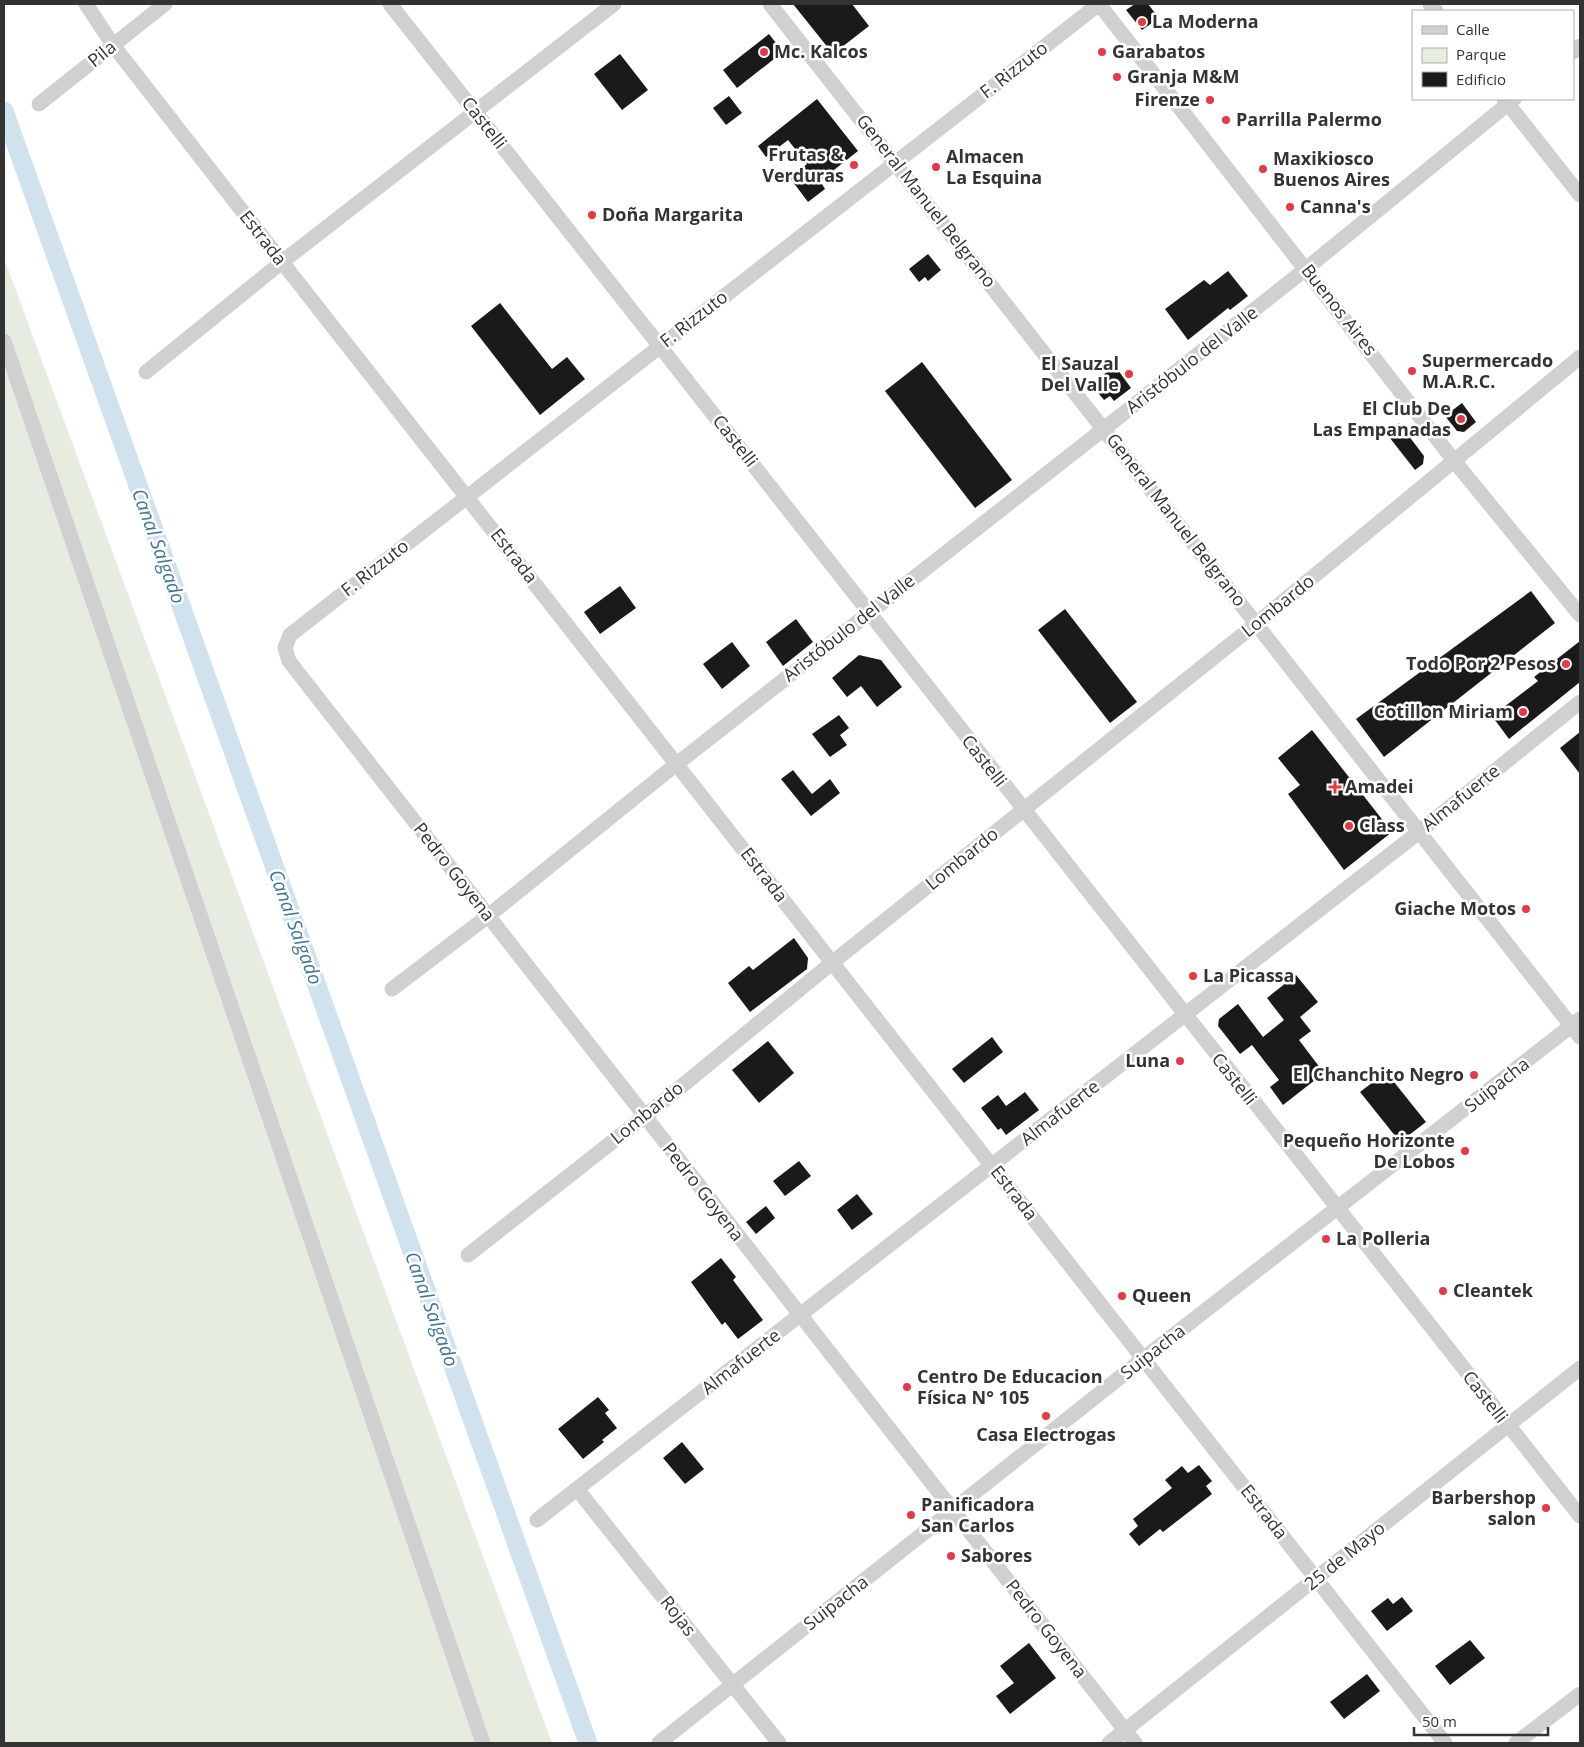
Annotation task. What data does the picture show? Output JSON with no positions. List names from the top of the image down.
{
  "streets": {
    "street": [
      "Pila",
      "F. Rizzuto",
      "Castelli",
      "General Manuel Belgrano",
      "Estrada",
      "Buenos Aires",
      "Aristóbulo del Valle",
      "Lombardo",
      "Almafuerte",
      "Pedro Goyena",
      "Suipacha",
      "25 de Mayo",
      "Rojas"
    ]
  },
  "crossings": [
    ["Pila", "Estrada"],
    ["F. Rizzuto", "Castelli"],
    ["F. Rizzuto", "General Manuel Belgrano"],
    ["F. Rizzuto", "Estrada"],
    ["F. Rizzuto", "Buenos Aires"],
    ["F. Rizzuto", "Pedro Goyena"],
    ["Castelli", "Aristóbulo del Valle"],
    ["Castelli", "Lombardo"],
    ["Castelli", "Almafuerte"],
    ["Castelli", "Suipacha"],
    ["Castelli", "25 de Mayo"],
    ["General Manuel Belgrano", "Aristóbulo del Valle"],
    ["General Manuel Belgrano", "Lombardo"],
    ["General Manuel Belgrano", "Almafuerte"],
    ["General Manuel Belgrano", "Suipacha"],
    ["Estrada", "Aristóbulo del Valle"],
    ["Estrada", "Lombardo"],
    ["Estrada", "Almafuerte"],
    ["Estrada", "Suipacha"],
    ["Estrada", "25 de Mayo"],
    ["Buenos Aires", "Aristóbulo del Valle"],
    ["Buenos Aires", "Lombardo"],
    ["Aristóbulo del Valle", "Pedro Goyena"],
    ["Lombardo", "Pedro Goyena"],
    ["Almafuerte", "Pedro Goyena"],
    ["Almafuerte", "Rojas"],
    ["Pedro Goyena", "Suipacha"],
    ["Pedro Goyena", "25 de Mayo"],
    ["Suipacha", "Rojas"]
  ],
  "water": ["Canal Salgado"],
  "places": {
    "other": [
      "La Moderna",
      "Mc. Kalcos",
      "Garabatos",
      "Granja M&M",
      "Firenze",
      "Parrilla Palermo",
      "Frutas & Verduras",
      "Almacen La Esquina",
      "Maxikiosco Buenos Aires",
      "Canna's",
      "Doña Margarita",
      "Supermercado M.A.R.C.",
      "El Sauzal Del Valle",
      "El Club De Las Empanadas",
      "Todo Por 2 Pesos",
      "Cotillon Miriam",
      "Class",
      "Giache Motos",
      "La Picassa",
      "Luna",
      "El Chanchito Negro",
      "Pequeño Horizonte De Lobos",
      "La Polleria",
      "Cleantek",
      "Queen",
      "Centro De Educacion Física N° 105",
      "Casa Electrogas",
      "Barbershop salon",
      "Panificadora San Carlos",
      "Sabores"
    ],
    "health": ["Amadei"]
  },
  "legend": ["Calle", "Parque", "Edificio"],
  "scale_bar": "50 m"
}
